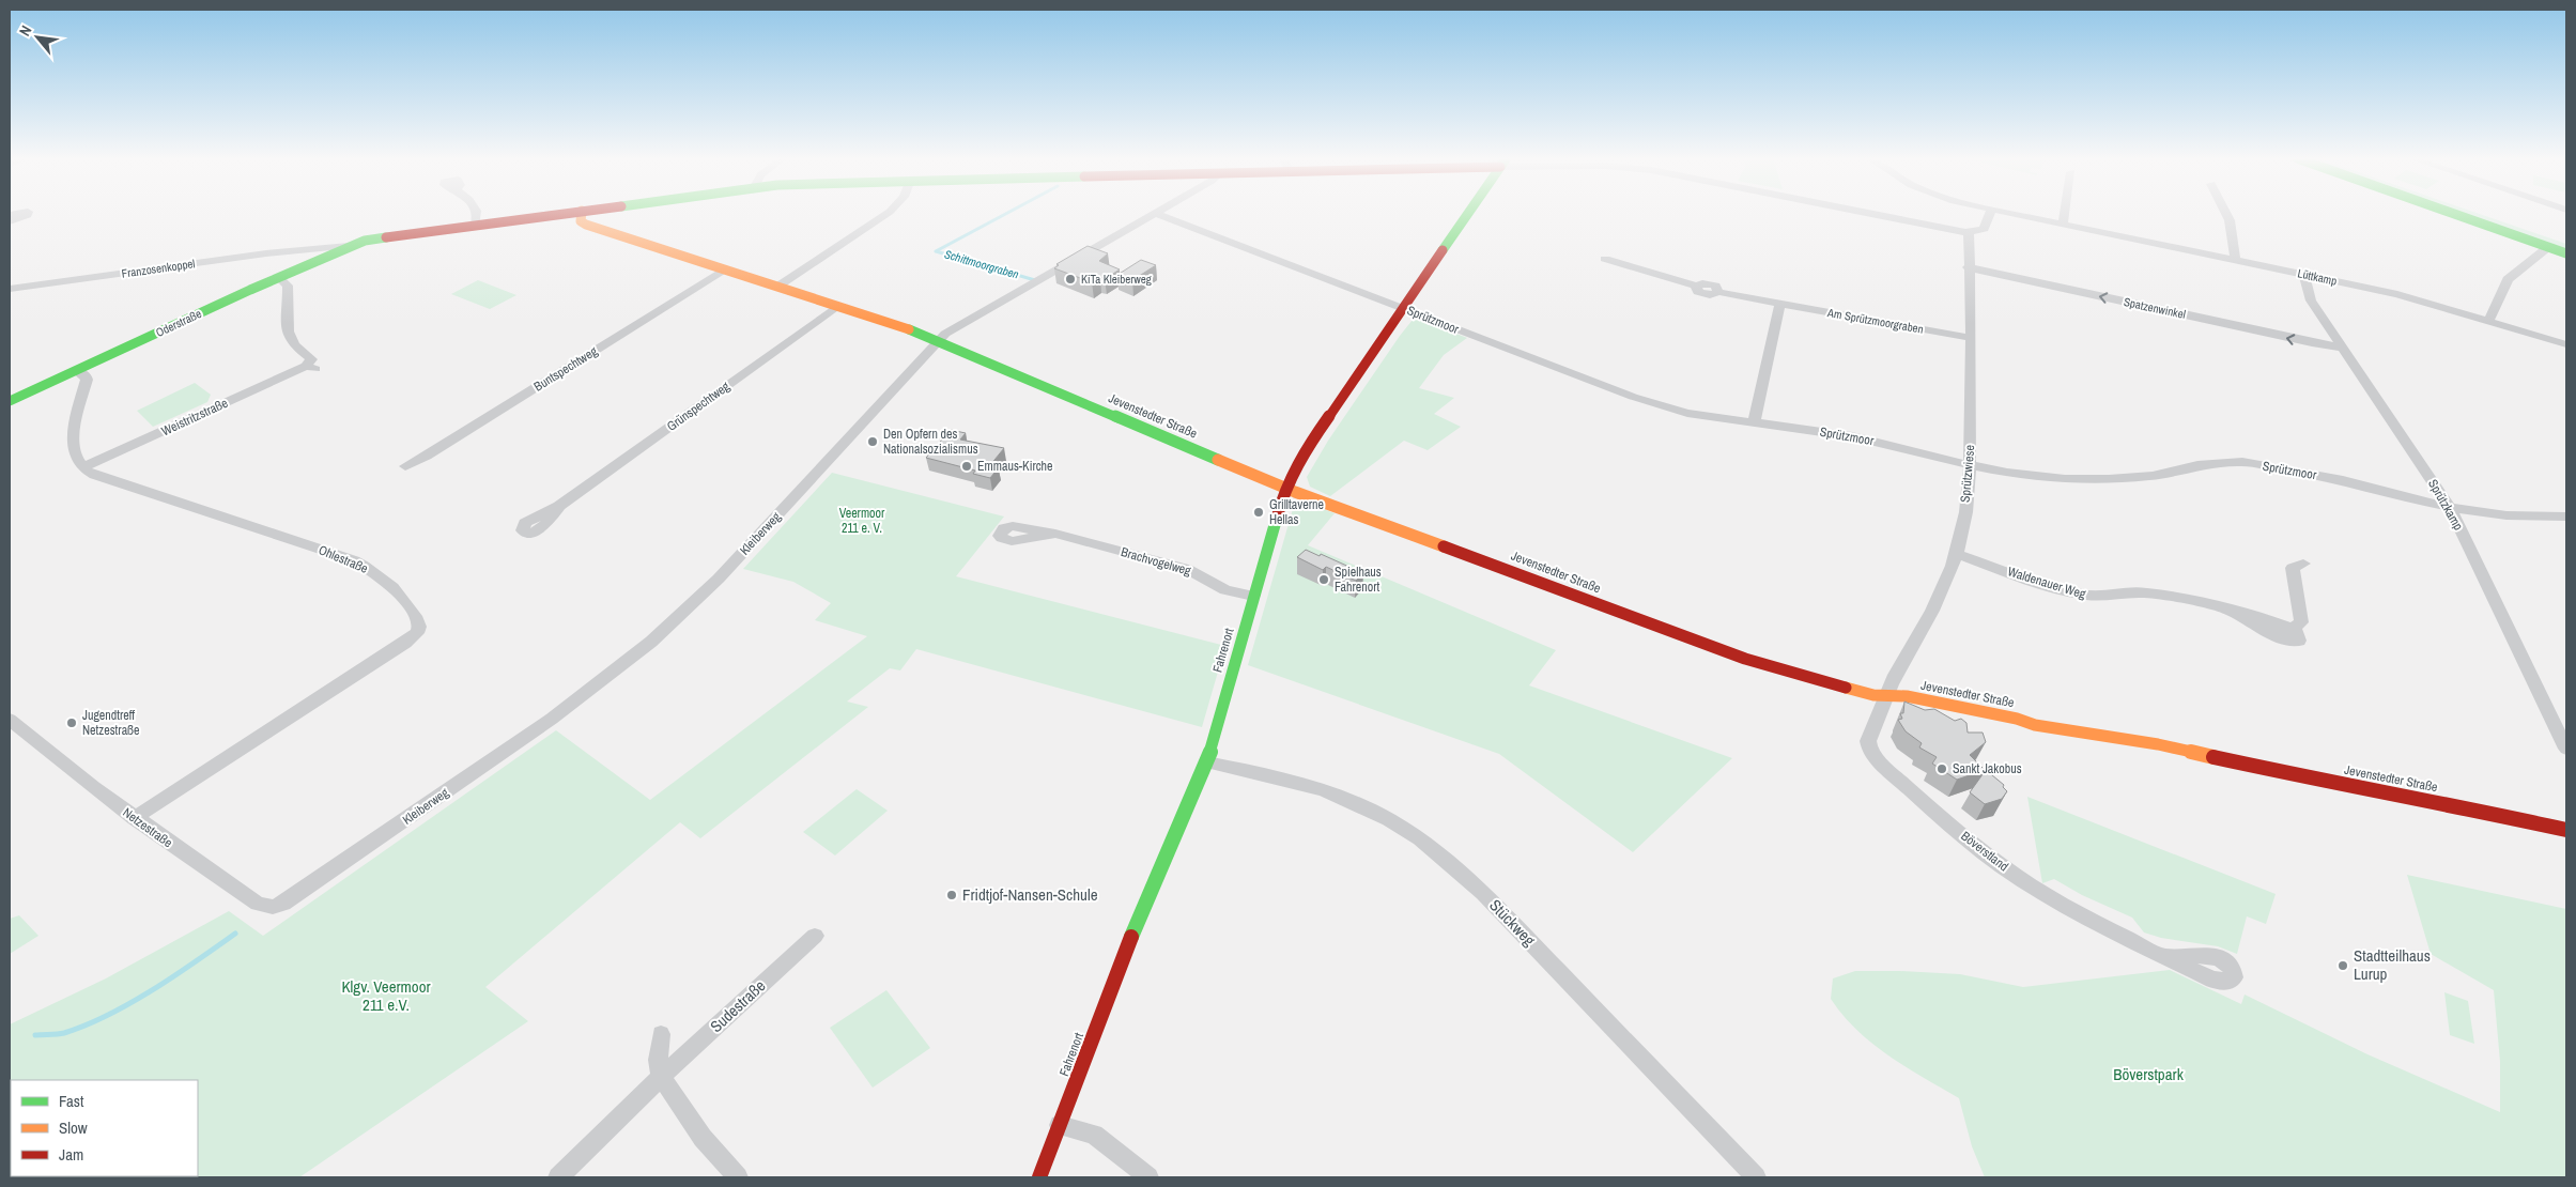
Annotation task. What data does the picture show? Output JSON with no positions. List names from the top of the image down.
{
  "streets": {
    "street": [
      "Franzosenkoppel",
      "Lüttkamp",
      "Spatzenwinkel",
      "Sprützmoor",
      "Am Sprützmoorgraben",
      "Oderstraße",
      "Buntspechtweg",
      "Grünspechtweg",
      "Jevenstedter Straße",
      "Weistritzstraße",
      "Sprützwiese",
      "Sprützkamp",
      "Kleiberweg",
      "Ohlestraße",
      "Brachvogelweg",
      "Waldenauer Weg",
      "Fahrenort",
      "Netzestraße",
      "Böverstland",
      "Stückweg",
      "Sudestraße"
    ]
  },
  "crossings": [
    ["Franzosenkoppel", "Oderstraße"],
    ["Franzosenkoppel", "Sprützwiese"],
    ["Lüttkamp", "Sprützkamp"],
    ["Spatzenwinkel", "Sprützwiese"],
    ["Spatzenwinkel", "Sprützkamp"],
    ["Sprützmoor", "Sprützwiese"],
    ["Sprützmoor", "Sprützkamp"],
    ["Sprützmoor", "Fahrenort"],
    ["Am Sprützmoorgraben", "Sprützwiese"],
    ["Oderstraße", "Weistritzstraße"],
    ["Buntspechtweg", "Jevenstedter Straße"],
    ["Grünspechtweg", "Jevenstedter Straße"],
    ["Jevenstedter Straße", "Sprützwiese"],
    ["Jevenstedter Straße", "Kleiberweg"],
    ["Jevenstedter Straße", "Fahrenort"],
    ["Jevenstedter Straße", "Böverstland"],
    ["Weistritzstraße", "Ohlestraße"],
    ["Sprützwiese", "Waldenauer Weg"],
    ["Sprützwiese", "Böverstland"],
    ["Kleiberweg", "Netzestraße"],
    ["Ohlestraße", "Netzestraße"],
    ["Brachvogelweg", "Fahrenort"],
    ["Fahrenort", "Stückweg"]
  ],
  "one_way": ["Spatzenwinkel"],
  "water": ["Schittmoorgraben"],
  "parks": ["Veermoor 211 e. V.", "Klgv. Veermoor 211 e.V.", "Böverstpark"],
  "places": [
    "KiTa Kleiberweg",
    "Den Opfern des Nationalsozialismus",
    "Emmaus-Kirche",
    "Grilltaverne Hellas",
    "Spielhaus Fahrenort",
    "Jugendtreff Netzestraße",
    "Sankt Jakobus",
    "Fridtjof-Nansen-Schule",
    "Stadtteilhaus Lurup"
  ],
  "legend": ["Fast", "Slow", "Jam"],
  "north": "top left"
}
